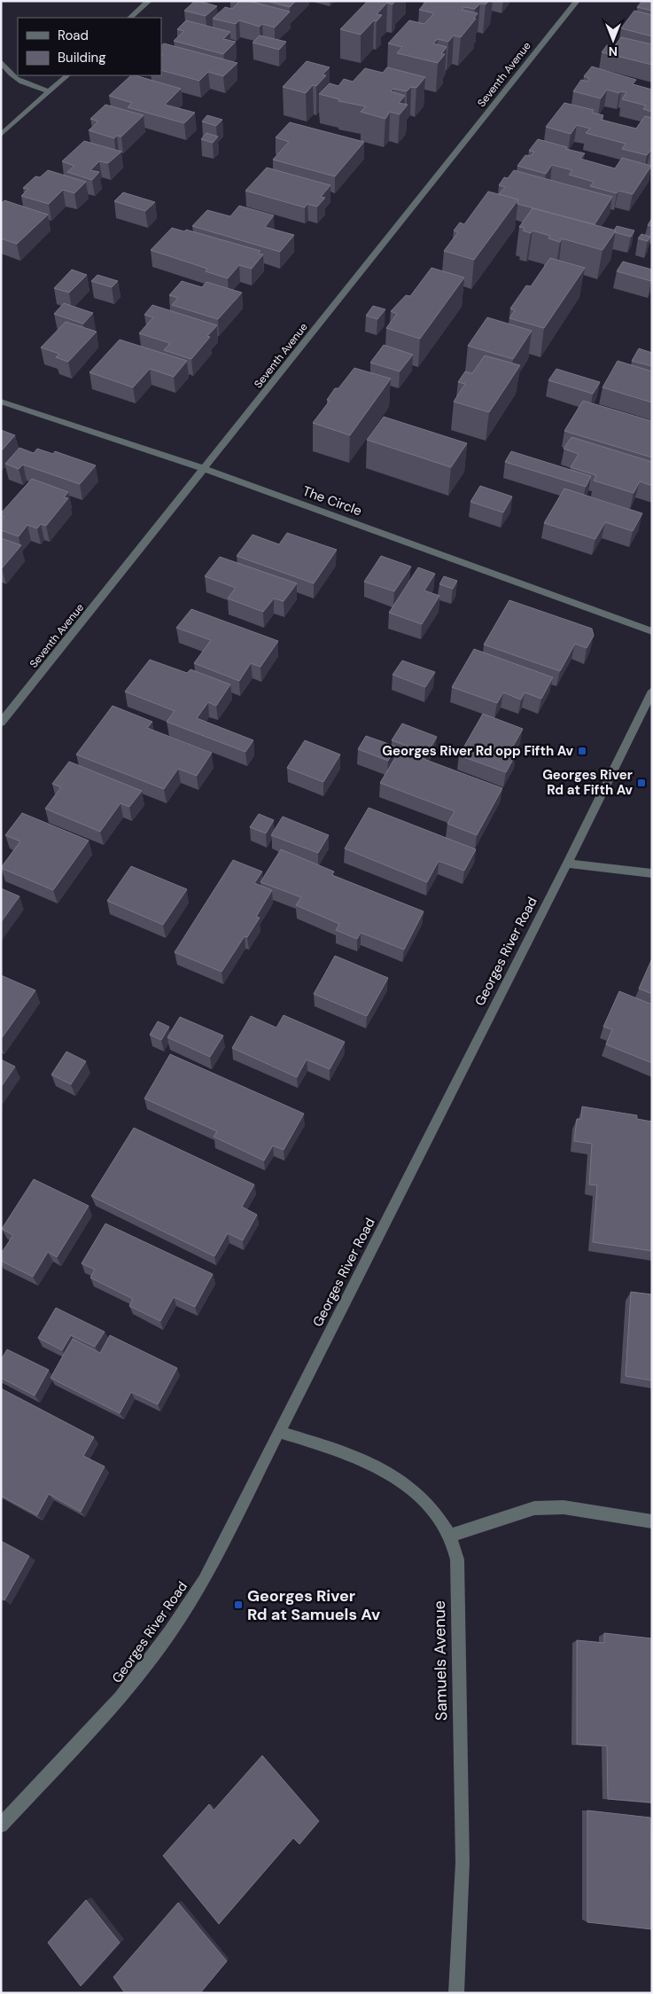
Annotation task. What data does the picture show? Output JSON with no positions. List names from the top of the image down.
{
  "streets": {
    "street": [
      "Seventh Avenue",
      "The Circle",
      "Georges River Road",
      "Samuels Avenue"
    ]
  },
  "crossings": [
    ["Seventh Avenue", "The Circle"],
    ["Georges River Road", "Samuels Avenue"]
  ],
  "places": {
    "transit": ["Georges River Rd opp Fifth Av", "Georges River Rd at Fifth Av", "Georges River Rd at Samuels Av"]
  },
  "legend": ["Road", "Building"],
  "north": "bottom"
}
